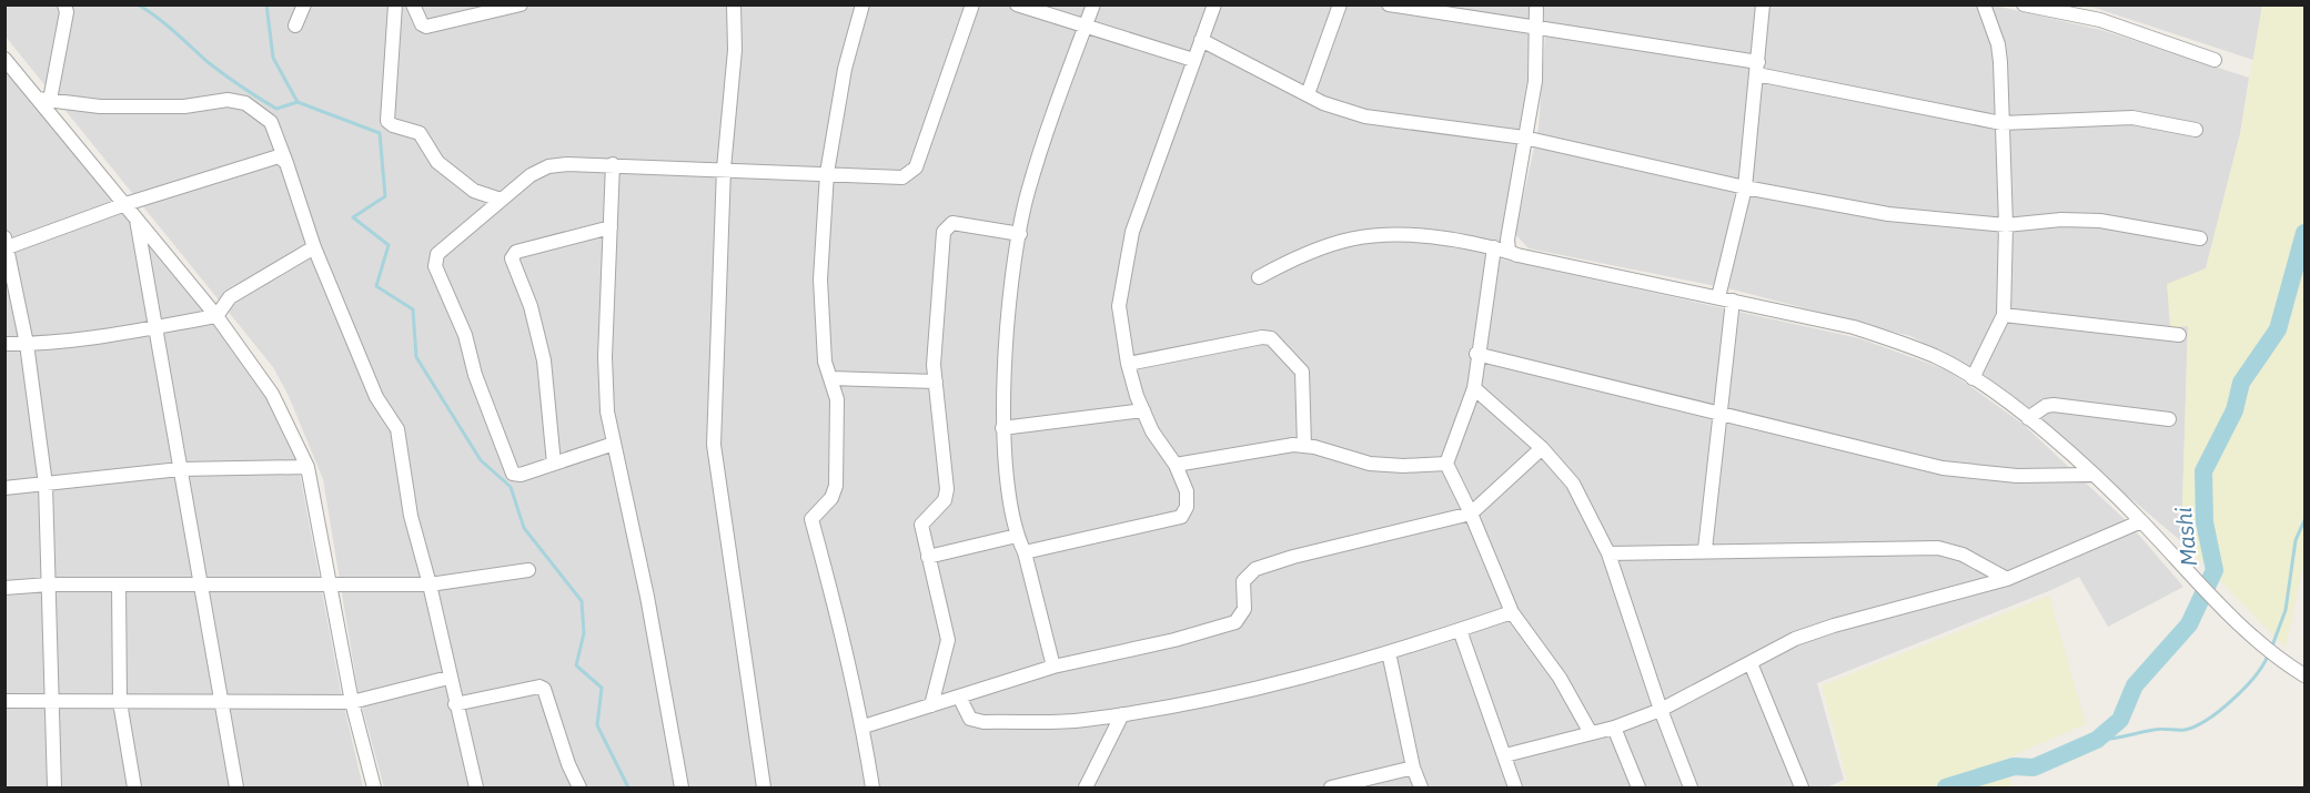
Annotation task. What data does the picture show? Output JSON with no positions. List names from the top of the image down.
{
  "water": ["Mashi"]
}
